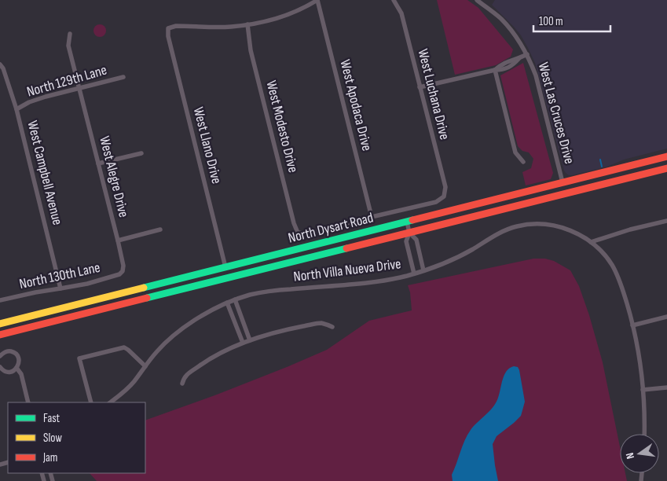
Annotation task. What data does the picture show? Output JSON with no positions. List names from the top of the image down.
{
  "streets": {
    "main road": ["North Dysart Road"],
    "street": [
      "North 129th Lane",
      "West Luchana Drive",
      "West Apodaca Drive",
      "West Las Cruces Drive",
      "West Modesto Drive",
      "West Llano Drive",
      "West Campbell Avenue",
      "West Alegre Drive",
      "North Villa Nueva Drive",
      "North 130th Lane"
    ]
  },
  "crossings": [
    ["North 129th Lane", "West Campbell Avenue"],
    ["North 129th Lane", "West Alegre Drive"],
    ["West Luchana Drive", "West Apodaca Drive"],
    ["West Luchana Drive", "West Modesto Drive"],
    ["West Apodaca Drive", "West Modesto Drive"],
    ["West Las Cruces Drive", "North Dysart Road"],
    ["West Modesto Drive", "West Llano Drive"],
    ["West Llano Drive", "North Dysart Road"],
    ["West Campbell Avenue", "North 130th Lane"],
    ["West Alegre Drive", "North 130th Lane"]
  ],
  "legend": ["Fast", "Slow", "Jam"],
  "scale_bar": "100 m",
  "north": "left"
}
